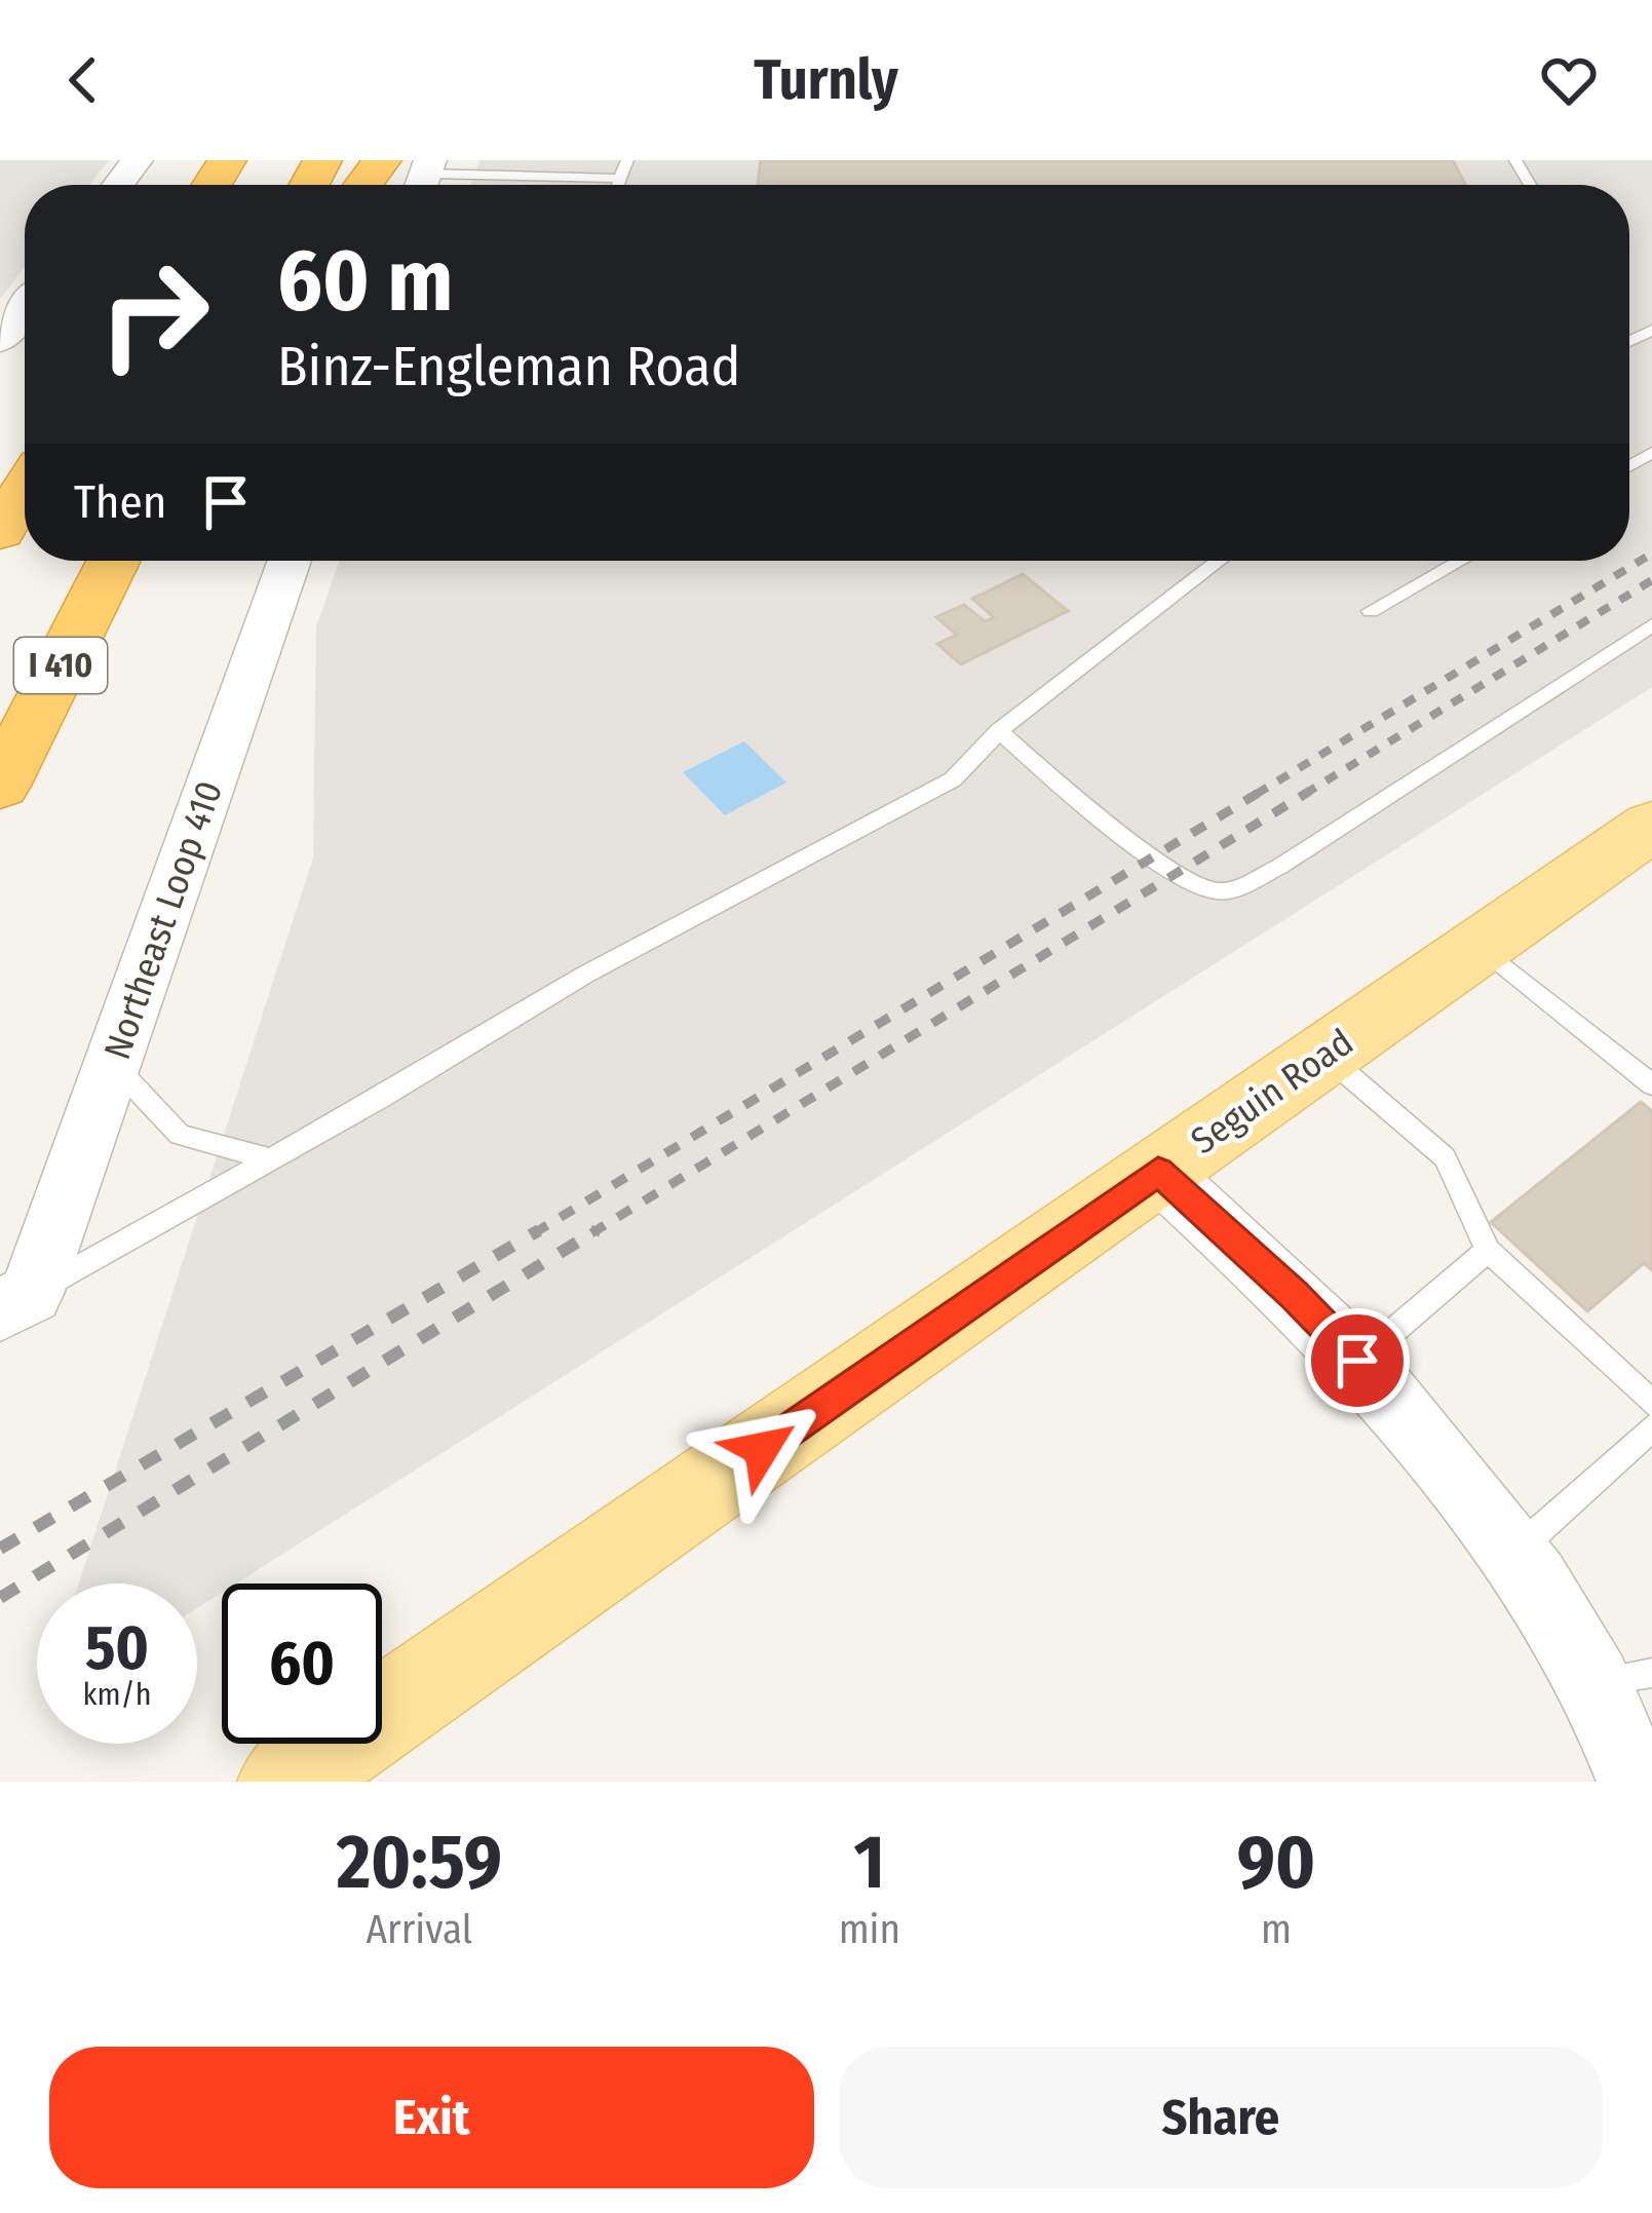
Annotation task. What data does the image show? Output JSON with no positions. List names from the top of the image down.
{
  "streets": {
    "highway": ["I 410"],
    "main road": ["Seguin Road"],
    "street": ["Northeast Loop 410"]
  },
  "page": {
    "header": "Turnly",
    "turn": ["60 m", "Binz-Engleman Road"],
    "then": "Then",
    "speed": "50 km/h",
    "limit": "60",
    "eta": [
      "20:59",
      "Arrival",
      "1",
      "min",
      "90",
      "m"
    ],
    "buttons": ["Exit", "Share"]
  }
}
